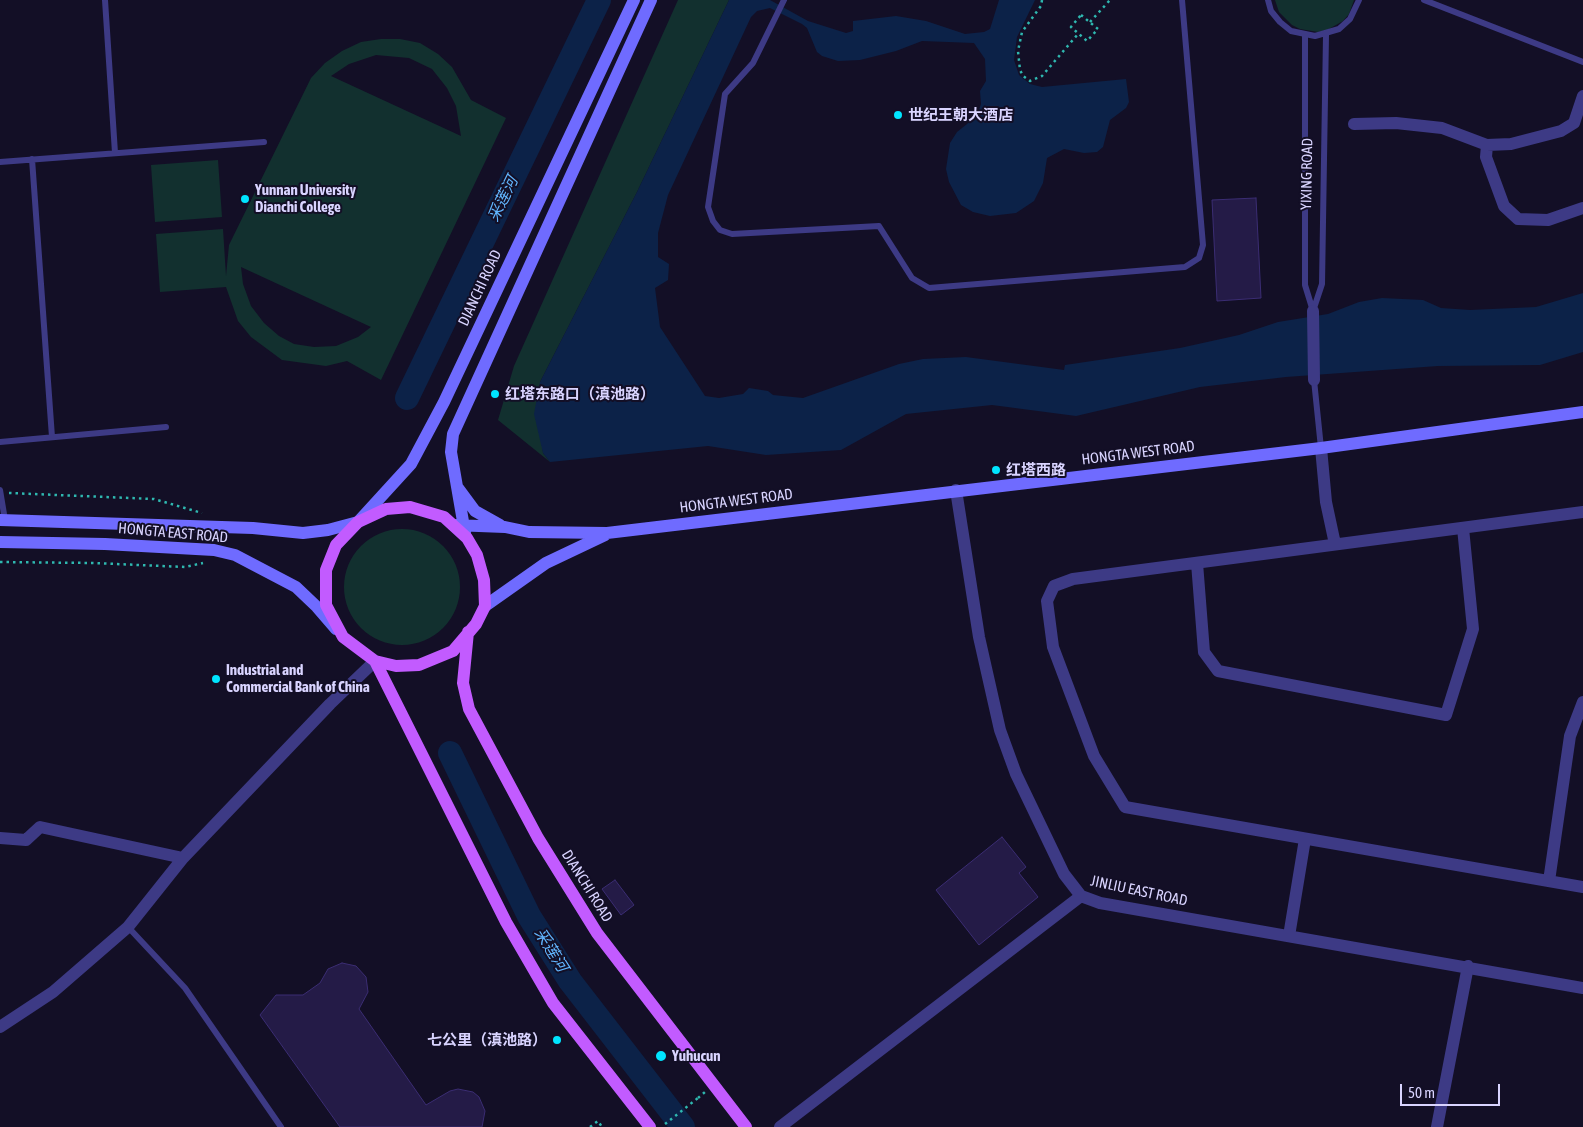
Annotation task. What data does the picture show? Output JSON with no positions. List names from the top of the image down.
{
  "streets": {
    "main road": ["DIANCHI ROAD", "HONGTA WEST ROAD", "HONGTA EAST ROAD"],
    "street": ["YIXING ROAD", "JINLIU EAST ROAD"]
  },
  "crossings": [
    ["YIXING ROAD", "HONGTA WEST ROAD"],
    ["DIANCHI ROAD", "HONGTA EAST ROAD"],
    ["HONGTA WEST ROAD", "JINLIU EAST ROAD"]
  ],
  "water": ["采莲河"],
  "places": [
    "世纪王朝大酒店",
    "Yunnan University Dianchi College",
    "红塔东路口（滇池路）",
    "红塔西路",
    "Industrial and Commercial Bank of China",
    "七公里（滇池路）",
    "Yuhucun"
  ],
  "scale_bar": "50 m"
}
